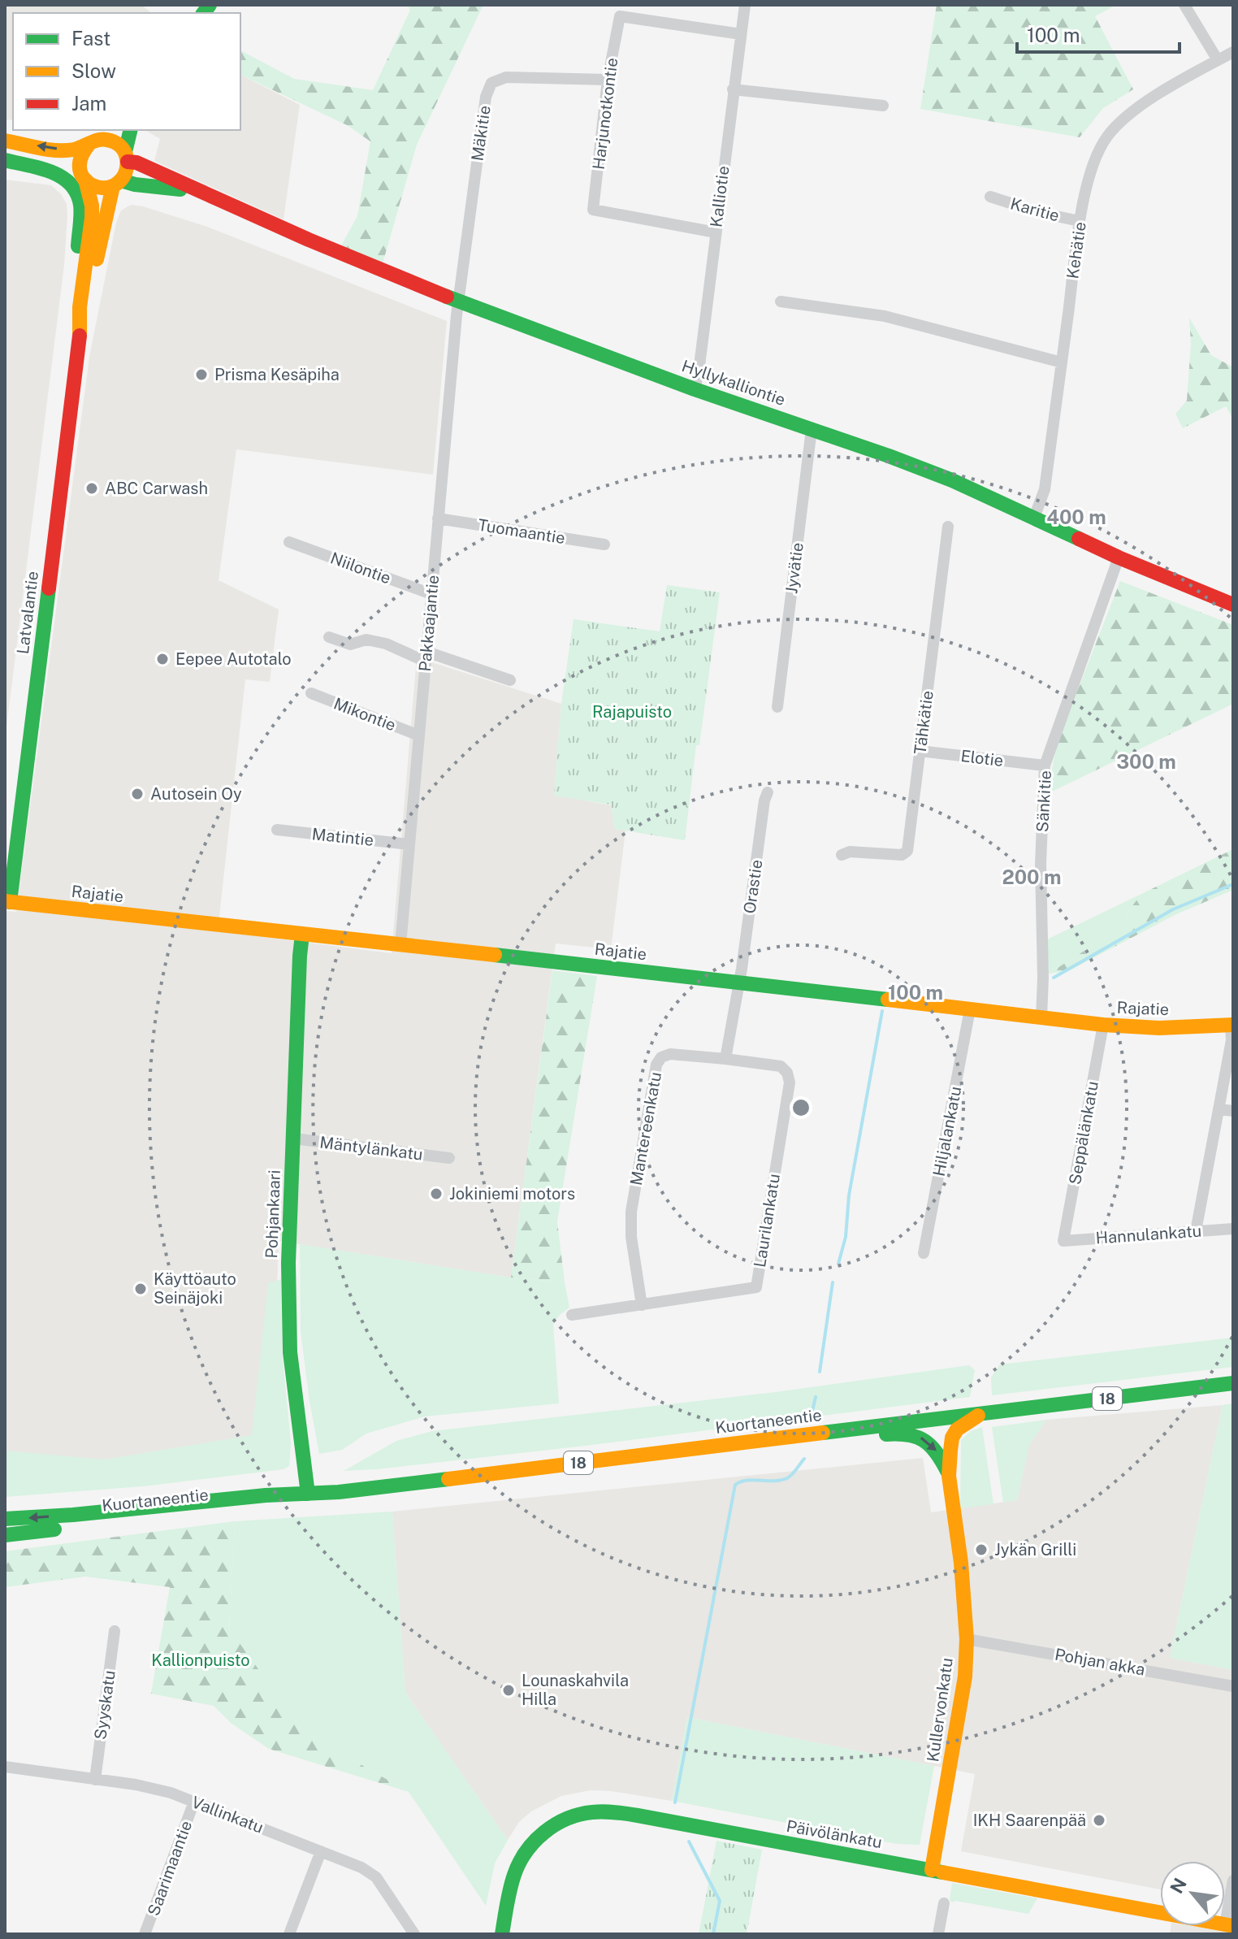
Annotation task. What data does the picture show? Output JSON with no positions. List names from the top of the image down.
{
  "streets": {
    "main road": [
      "Hyllykalliontie",
      "Latvalantie",
      "Rajatie",
      "Pohjankaari",
      "18",
      "Kuortaneentie",
      "Kullervonkatu",
      "Päivölänkatu"
    ],
    "street": [
      "Harjunotkontie",
      "Mäkitie",
      "Kalliotie",
      "Karitie",
      "Kehätie",
      "Tuomaantie",
      "Niilontie",
      "Jyvätie",
      "Pakkaajantie",
      "Mikontie",
      "Tähkätie",
      "Elotie",
      "Sänkitie",
      "Matintie",
      "Orastie",
      "Mantereenkatu",
      "Hiljalankatu",
      "Seppälänkatu",
      "Mäntylänkatu",
      "Laurilankatu",
      "Hannulankatu",
      "Pohjan akka",
      "Syyskatu",
      "Vallinkatu",
      "Saarimaantie"
    ]
  },
  "crossings": [
    ["Harjunotkontie", "Mäkitie"],
    ["Harjunotkontie", "Kalliotie"],
    ["Mäkitie", "Hyllykalliontie"],
    ["Mäkitie", "Pakkaajantie"],
    ["Kalliotie", "Hyllykalliontie"],
    ["Karitie", "Kehätie"],
    ["Kehätie", "Hyllykalliontie"],
    ["Hyllykalliontie", "Jyvätie"],
    ["Hyllykalliontie", "Latvalantie"],
    ["Hyllykalliontie", "Pakkaajantie"],
    ["Hyllykalliontie", "Sänkitie"],
    ["Tuomaantie", "Pakkaajantie"],
    ["Niilontie", "Pakkaajantie"],
    ["Latvalantie", "Rajatie"],
    ["Pakkaajantie", "Mikontie"],
    ["Pakkaajantie", "Matintie"],
    ["Pakkaajantie", "Rajatie"],
    ["Tähkätie", "Elotie"],
    ["Elotie", "Sänkitie"],
    ["Sänkitie", "Rajatie"],
    ["Orastie", "Rajatie"],
    ["Rajatie", "Hiljalankatu"],
    ["Rajatie", "Seppälänkatu"],
    ["Rajatie", "Pohjankaari"],
    ["Mantereenkatu", "Laurilankatu"],
    ["Seppälänkatu", "Hannulankatu"],
    ["Mäntylänkatu", "Pohjankaari"],
    ["Pohjankaari", "Kuortaneentie"],
    ["Kuortaneentie", "Kullervonkatu"],
    ["Pohjan akka", "Kullervonkatu"],
    ["Syyskatu", "Vallinkatu"],
    ["Kullervonkatu", "Päivölänkatu"],
    ["Vallinkatu", "Saarimaantie"]
  ],
  "parks": ["Rajapuisto", "Kallionpuisto"],
  "places": [
    "Prisma Kesäpiha",
    "ABC Carwash",
    "Eepee Autotalo",
    "Autosein Oy",
    "Jokiniemi motors",
    "Käyttöauto Seinäjoki",
    "Jykän Grilli",
    "Lounaskahvila Hilla",
    "IKH Saarenpää"
  ],
  "legend": ["Fast", "Slow", "Jam"],
  "scale_bar": "100 m",
  "north": "top left",
  "rings": [
    "400 m",
    "300 m",
    "200 m",
    "100 m"
  ]
}
